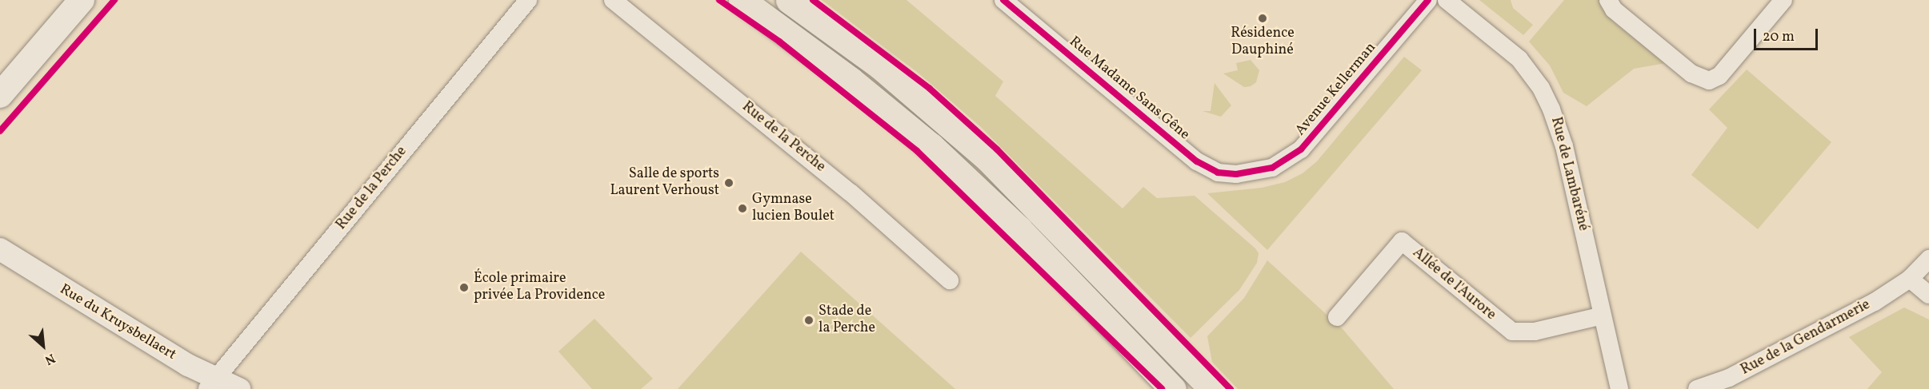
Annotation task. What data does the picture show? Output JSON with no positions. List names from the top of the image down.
{
  "streets": {
    "street": [
      "Rue Madame Sans Gêne",
      "Avenue Kellerman",
      "Rue de la Perche",
      "Rue de Lambaréné",
      "Allée de l'Aurore",
      "Rue du Kruysbellaert",
      "Rue de la Gendarmerie"
    ]
  },
  "crossings": [
    ["Rue Madame Sans Gêne", "Avenue Kellerman"],
    ["Rue de la Perche", "Rue du Kruysbellaert"],
    ["Rue de Lambaréné", "Allée de l'Aurore"]
  ],
  "places": [
    "Résidence Dauphiné",
    "Salle de sports Laurent Verhoust",
    "Gymnase lucien Boulet",
    "École primaire privée La Providence",
    "Stade de la Perche"
  ],
  "scale_bar": "20 m",
  "north": "bottom right"
}
